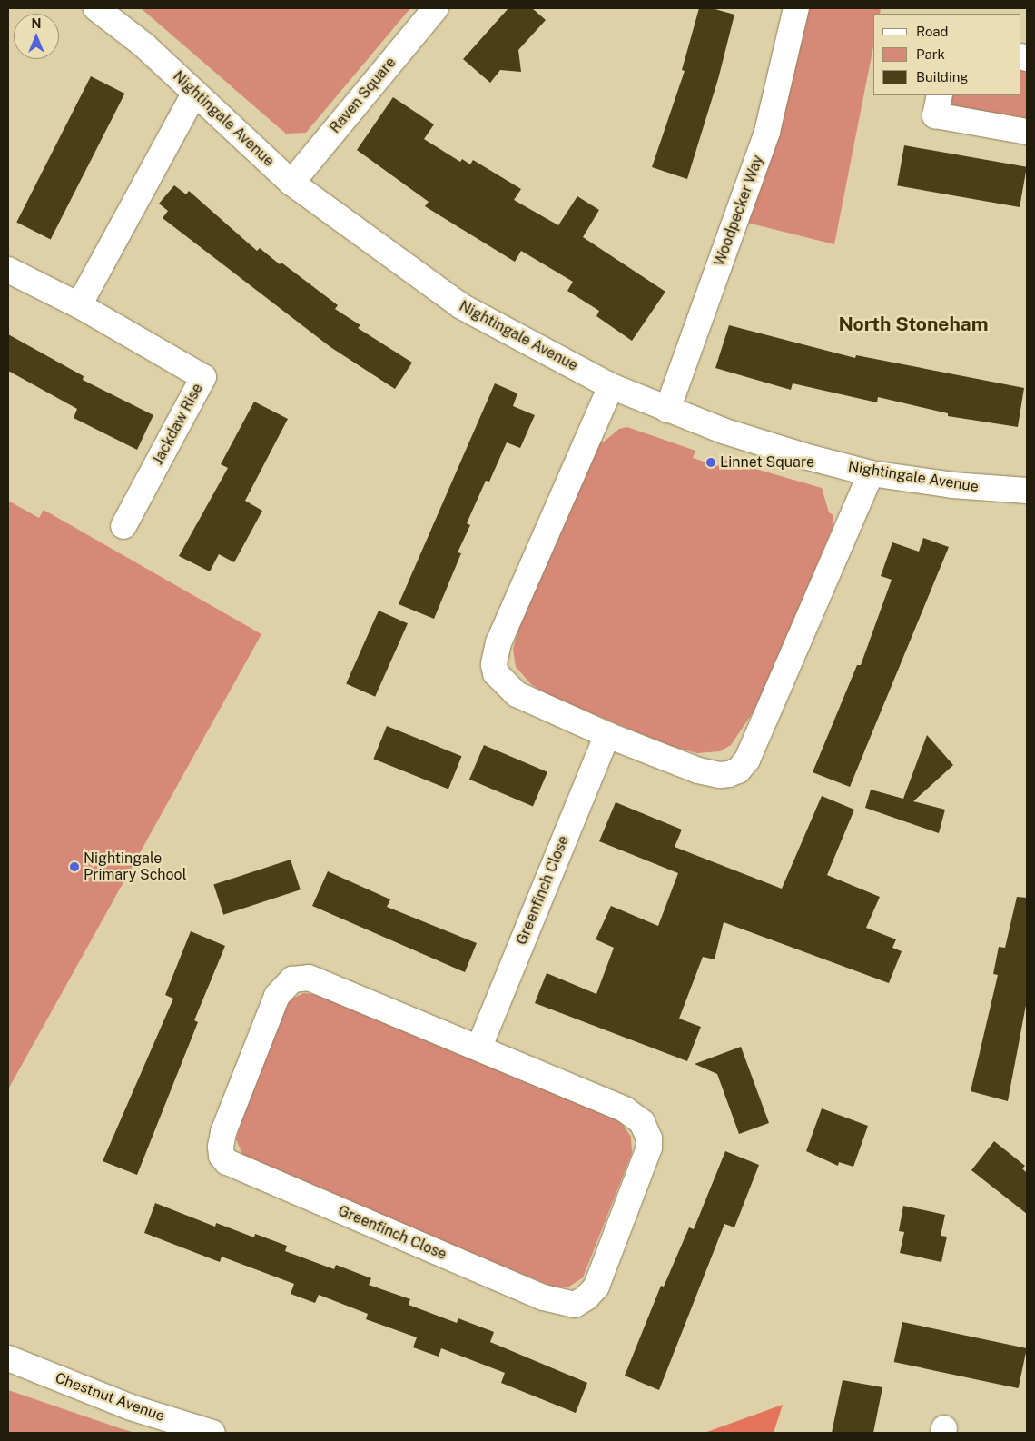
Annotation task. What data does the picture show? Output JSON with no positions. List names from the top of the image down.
{
  "streets": {
    "street": [
      "Raven Square",
      "Nightingale Avenue",
      "Woodpecker Way",
      "Jackdaw Rise",
      "Greenfinch Close",
      "Chestnut Avenue"
    ]
  },
  "crossings": [
    ["Raven Square", "Nightingale Avenue"],
    ["Nightingale Avenue", "Woodpecker Way"]
  ],
  "districts": ["North Stoneham"],
  "places": ["Linnet Square", "Nightingale Primary School"],
  "legend": ["Road", "Park", "Building"],
  "north": "top"
}
